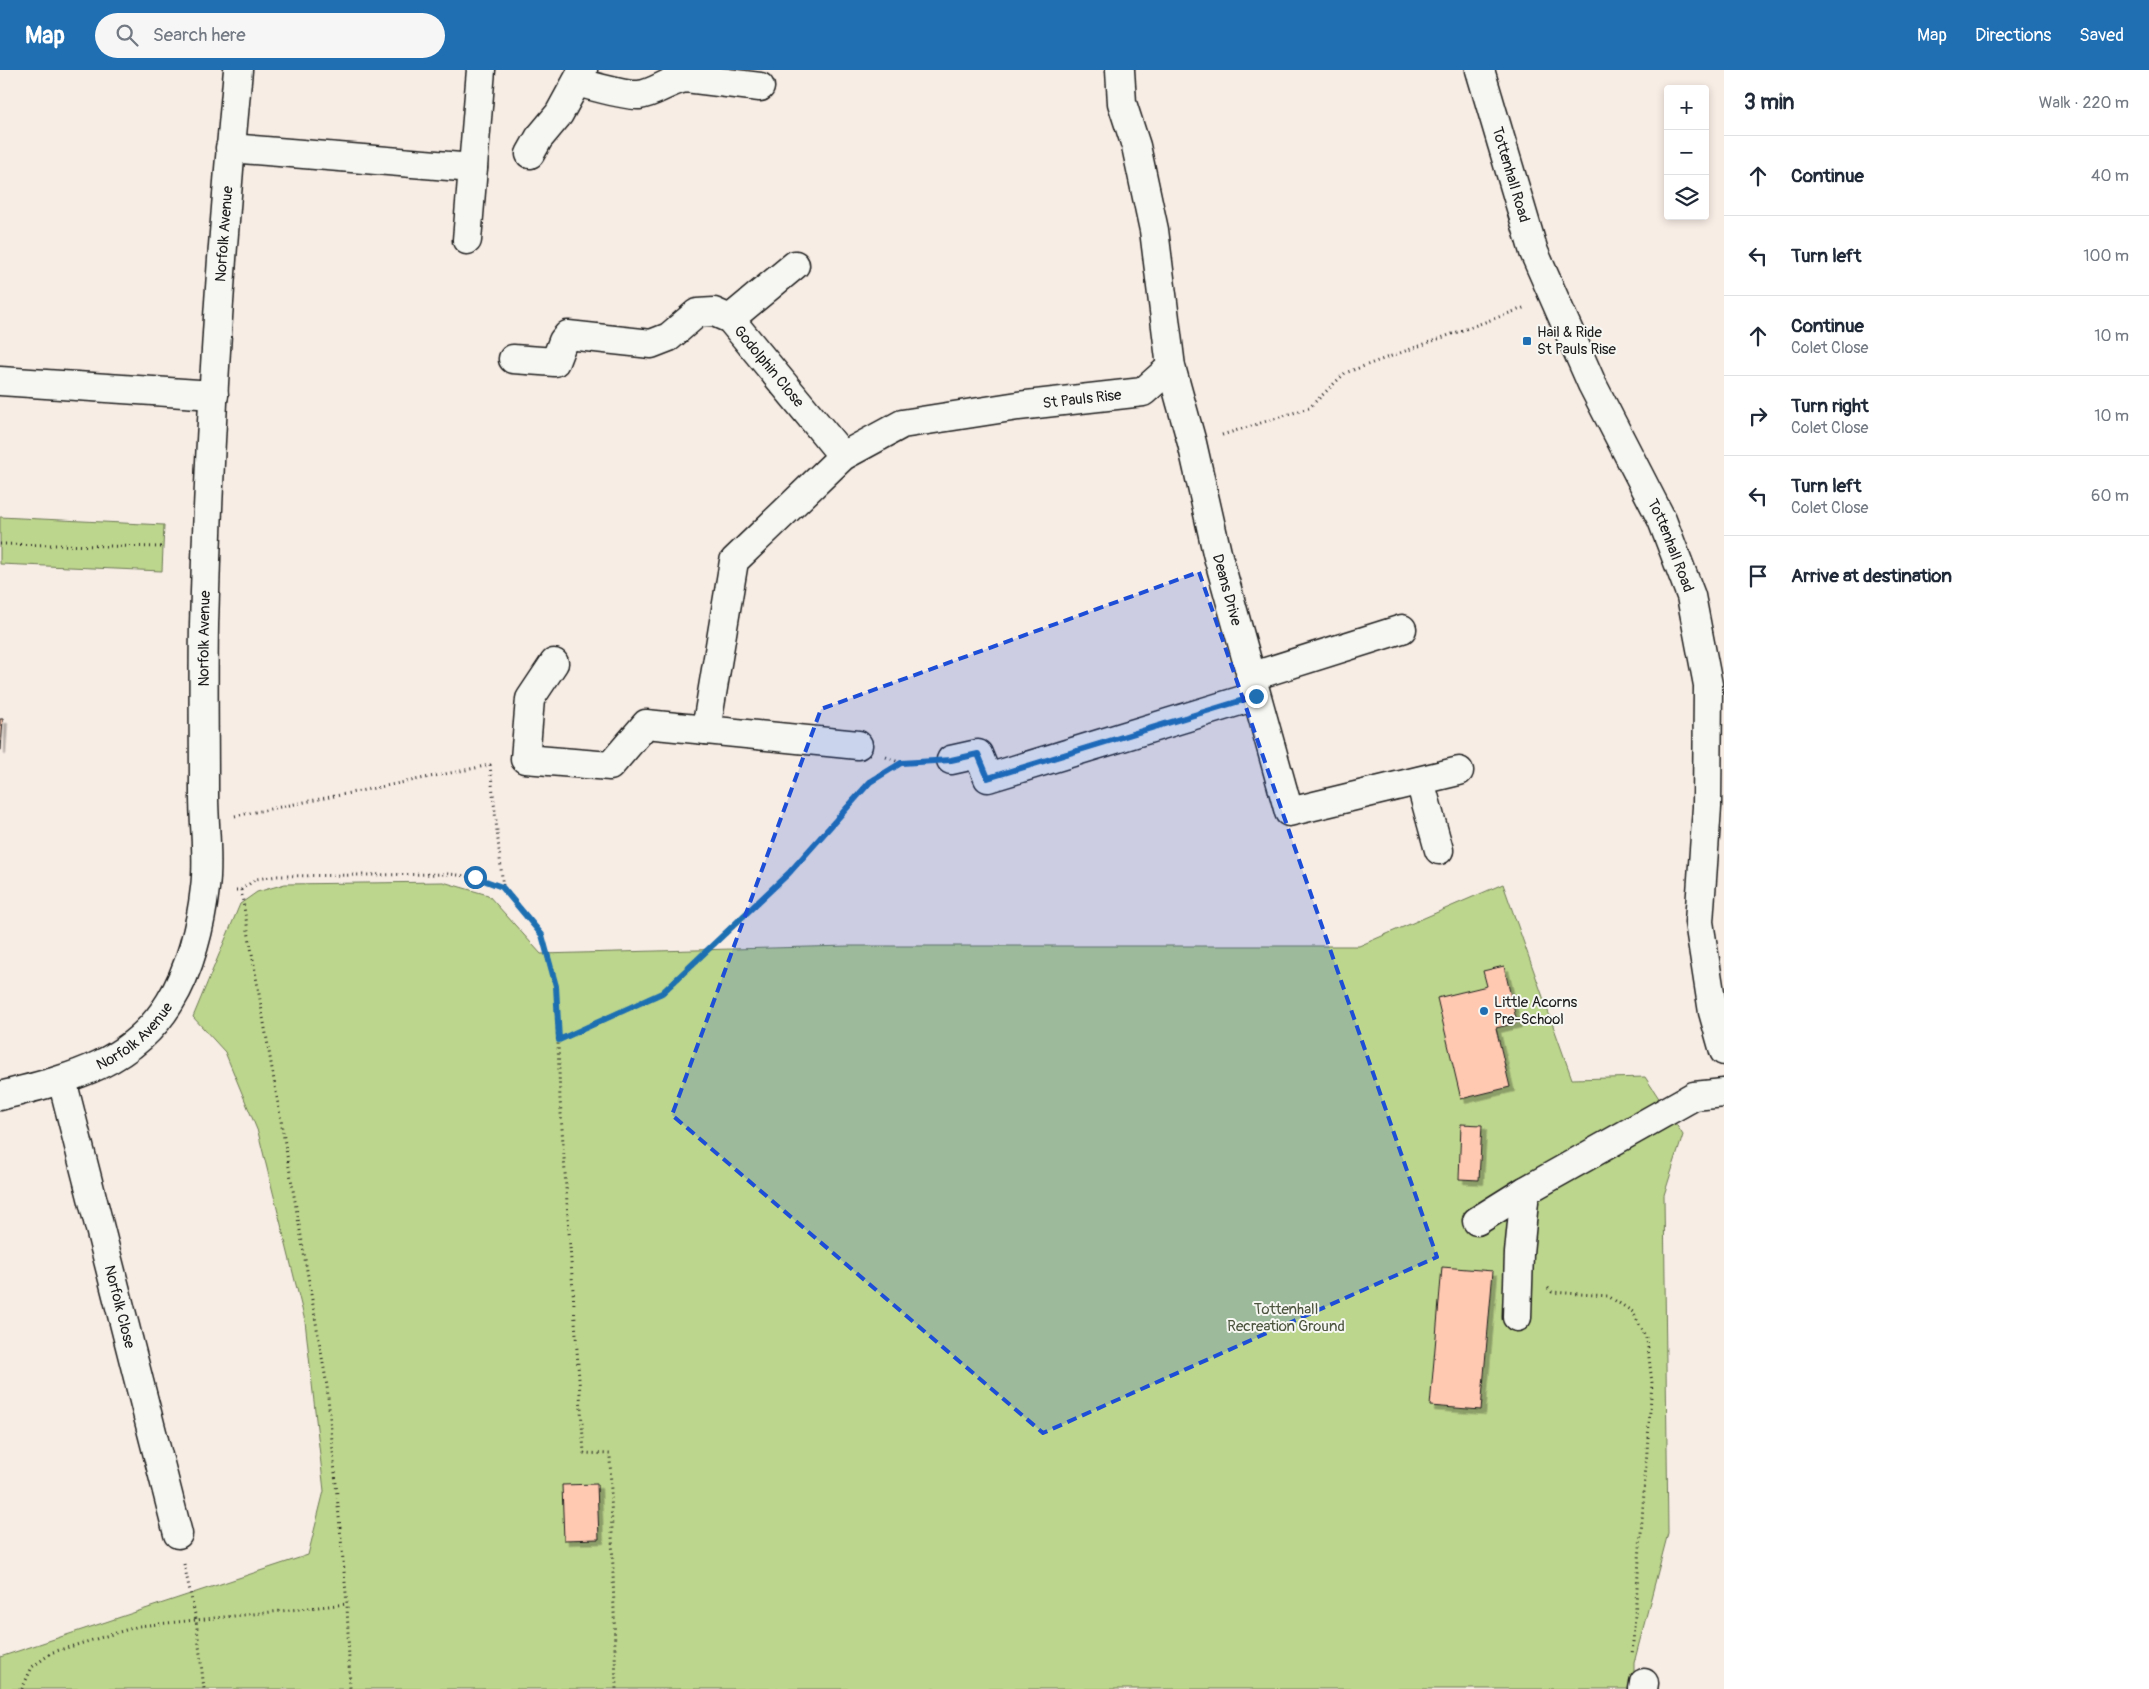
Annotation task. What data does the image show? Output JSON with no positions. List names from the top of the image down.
{
  "streets": {
    "street": [
      "Tottenhall Road",
      "Norfolk Avenue",
      "Godolphin Close",
      "St Pauls Rise",
      "Deans Drive",
      "Norfolk Close"
    ]
  },
  "crossings": [
    ["Norfolk Avenue", "Norfolk Close"],
    ["Godolphin Close", "St Pauls Rise"],
    ["St Pauls Rise", "Deans Drive"]
  ],
  "parks": ["Tottenhall Recreation Ground"],
  "places": {
    "transit": ["Hail & Ride St Pauls Rise"],
    "other": ["Little Acorns Pre-School"]
  },
  "page": {
    "header": "Map",
    "search": "Search here",
    "nav": ["Map", "Directions", "Saved"],
    "heading": ["3 min", "Walk · 220 m"],
    "map_buttons": ["+", "−"],
    "list": [
      ["Continue", "40 m"],
      ["Turn left", "100 m"],
      ["Continue", "Colet Close", "10 m"],
      ["Turn right", "Colet Close", "10 m"],
      ["Turn left", "Colet Close", "60 m"],
      "Arrive at destination"
    ]
  }
}
